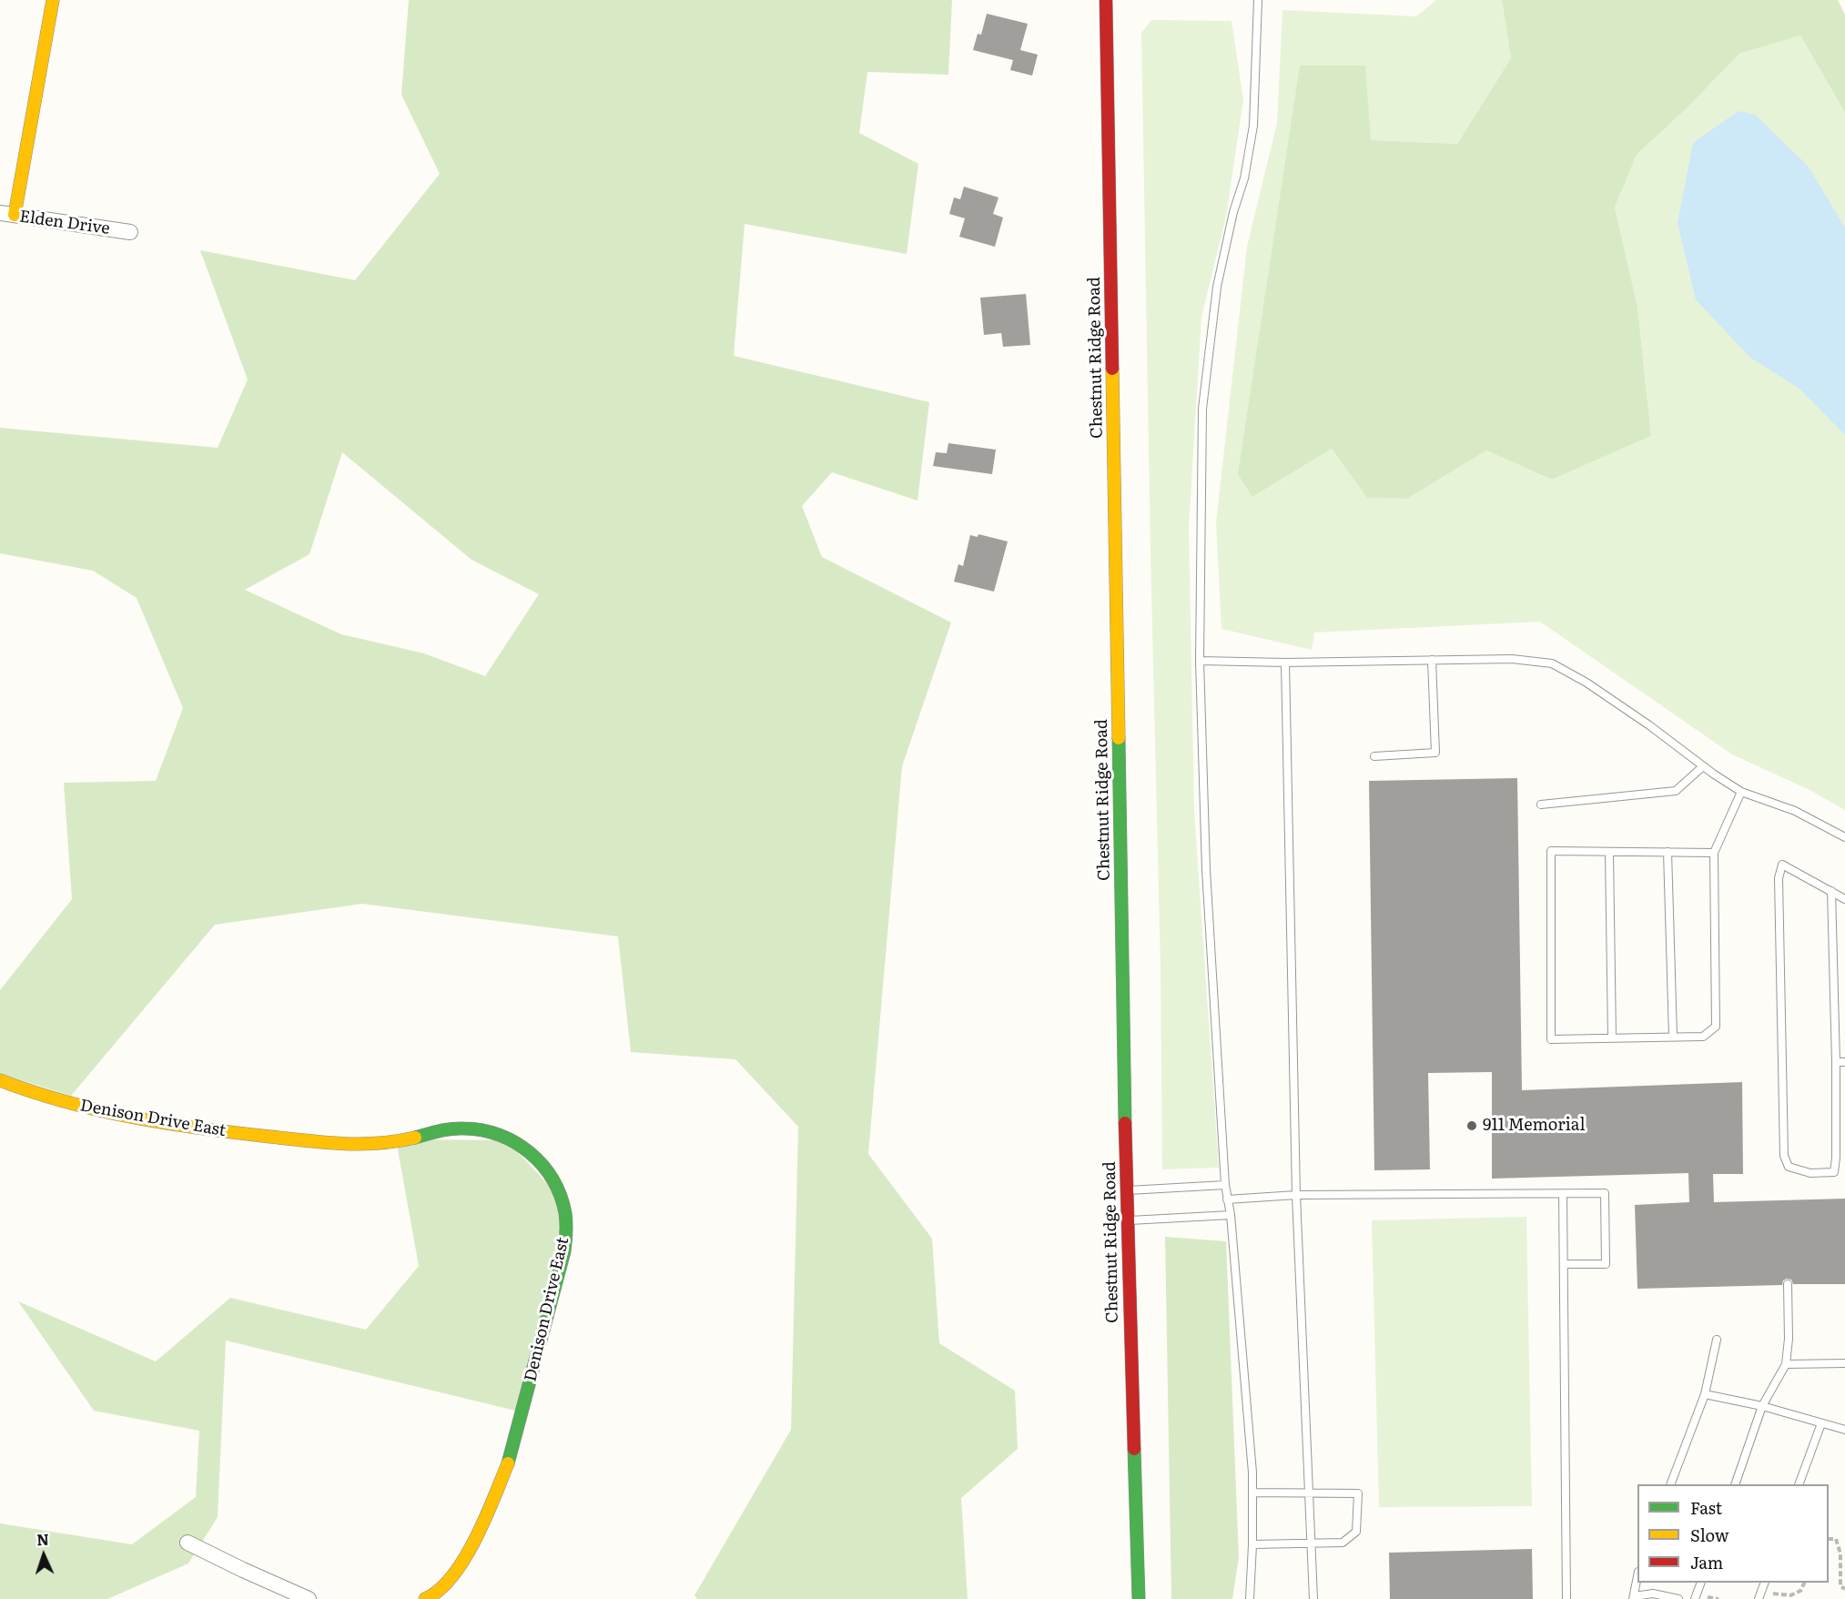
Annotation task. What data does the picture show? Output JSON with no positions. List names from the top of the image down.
{
  "streets": {
    "street": ["Elden Drive", "Chestnut Ridge Road", "Denison Drive East"]
  },
  "places": ["911 Memorial"],
  "legend": ["Fast", "Slow", "Jam"],
  "north": "top"
}
